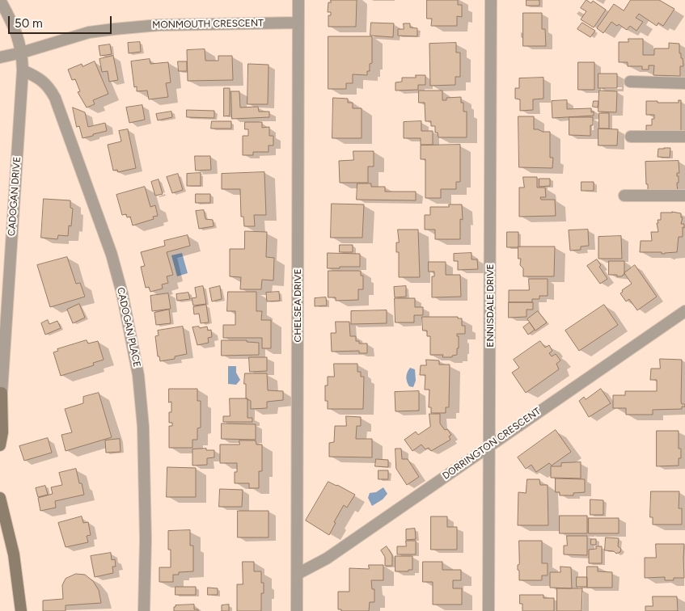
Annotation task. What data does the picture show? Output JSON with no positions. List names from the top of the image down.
{
  "streets": {
    "street": [
      "MONMOUTH CRESCENT",
      "CADOGAN DRIVE",
      "CHELSEA DRIVE",
      "ENNISDALE DRIVE",
      "CADOGAN PLACE",
      "DORRINGTON CRESCENT"
    ]
  },
  "crossings": [
    ["MONMOUTH CRESCENT", "CADOGAN DRIVE"],
    ["MONMOUTH CRESCENT", "CHELSEA DRIVE"],
    ["CADOGAN DRIVE", "CADOGAN PLACE"],
    ["CHELSEA DRIVE", "DORRINGTON CRESCENT"],
    ["ENNISDALE DRIVE", "DORRINGTON CRESCENT"]
  ],
  "scale_bar": "50 m"
}
